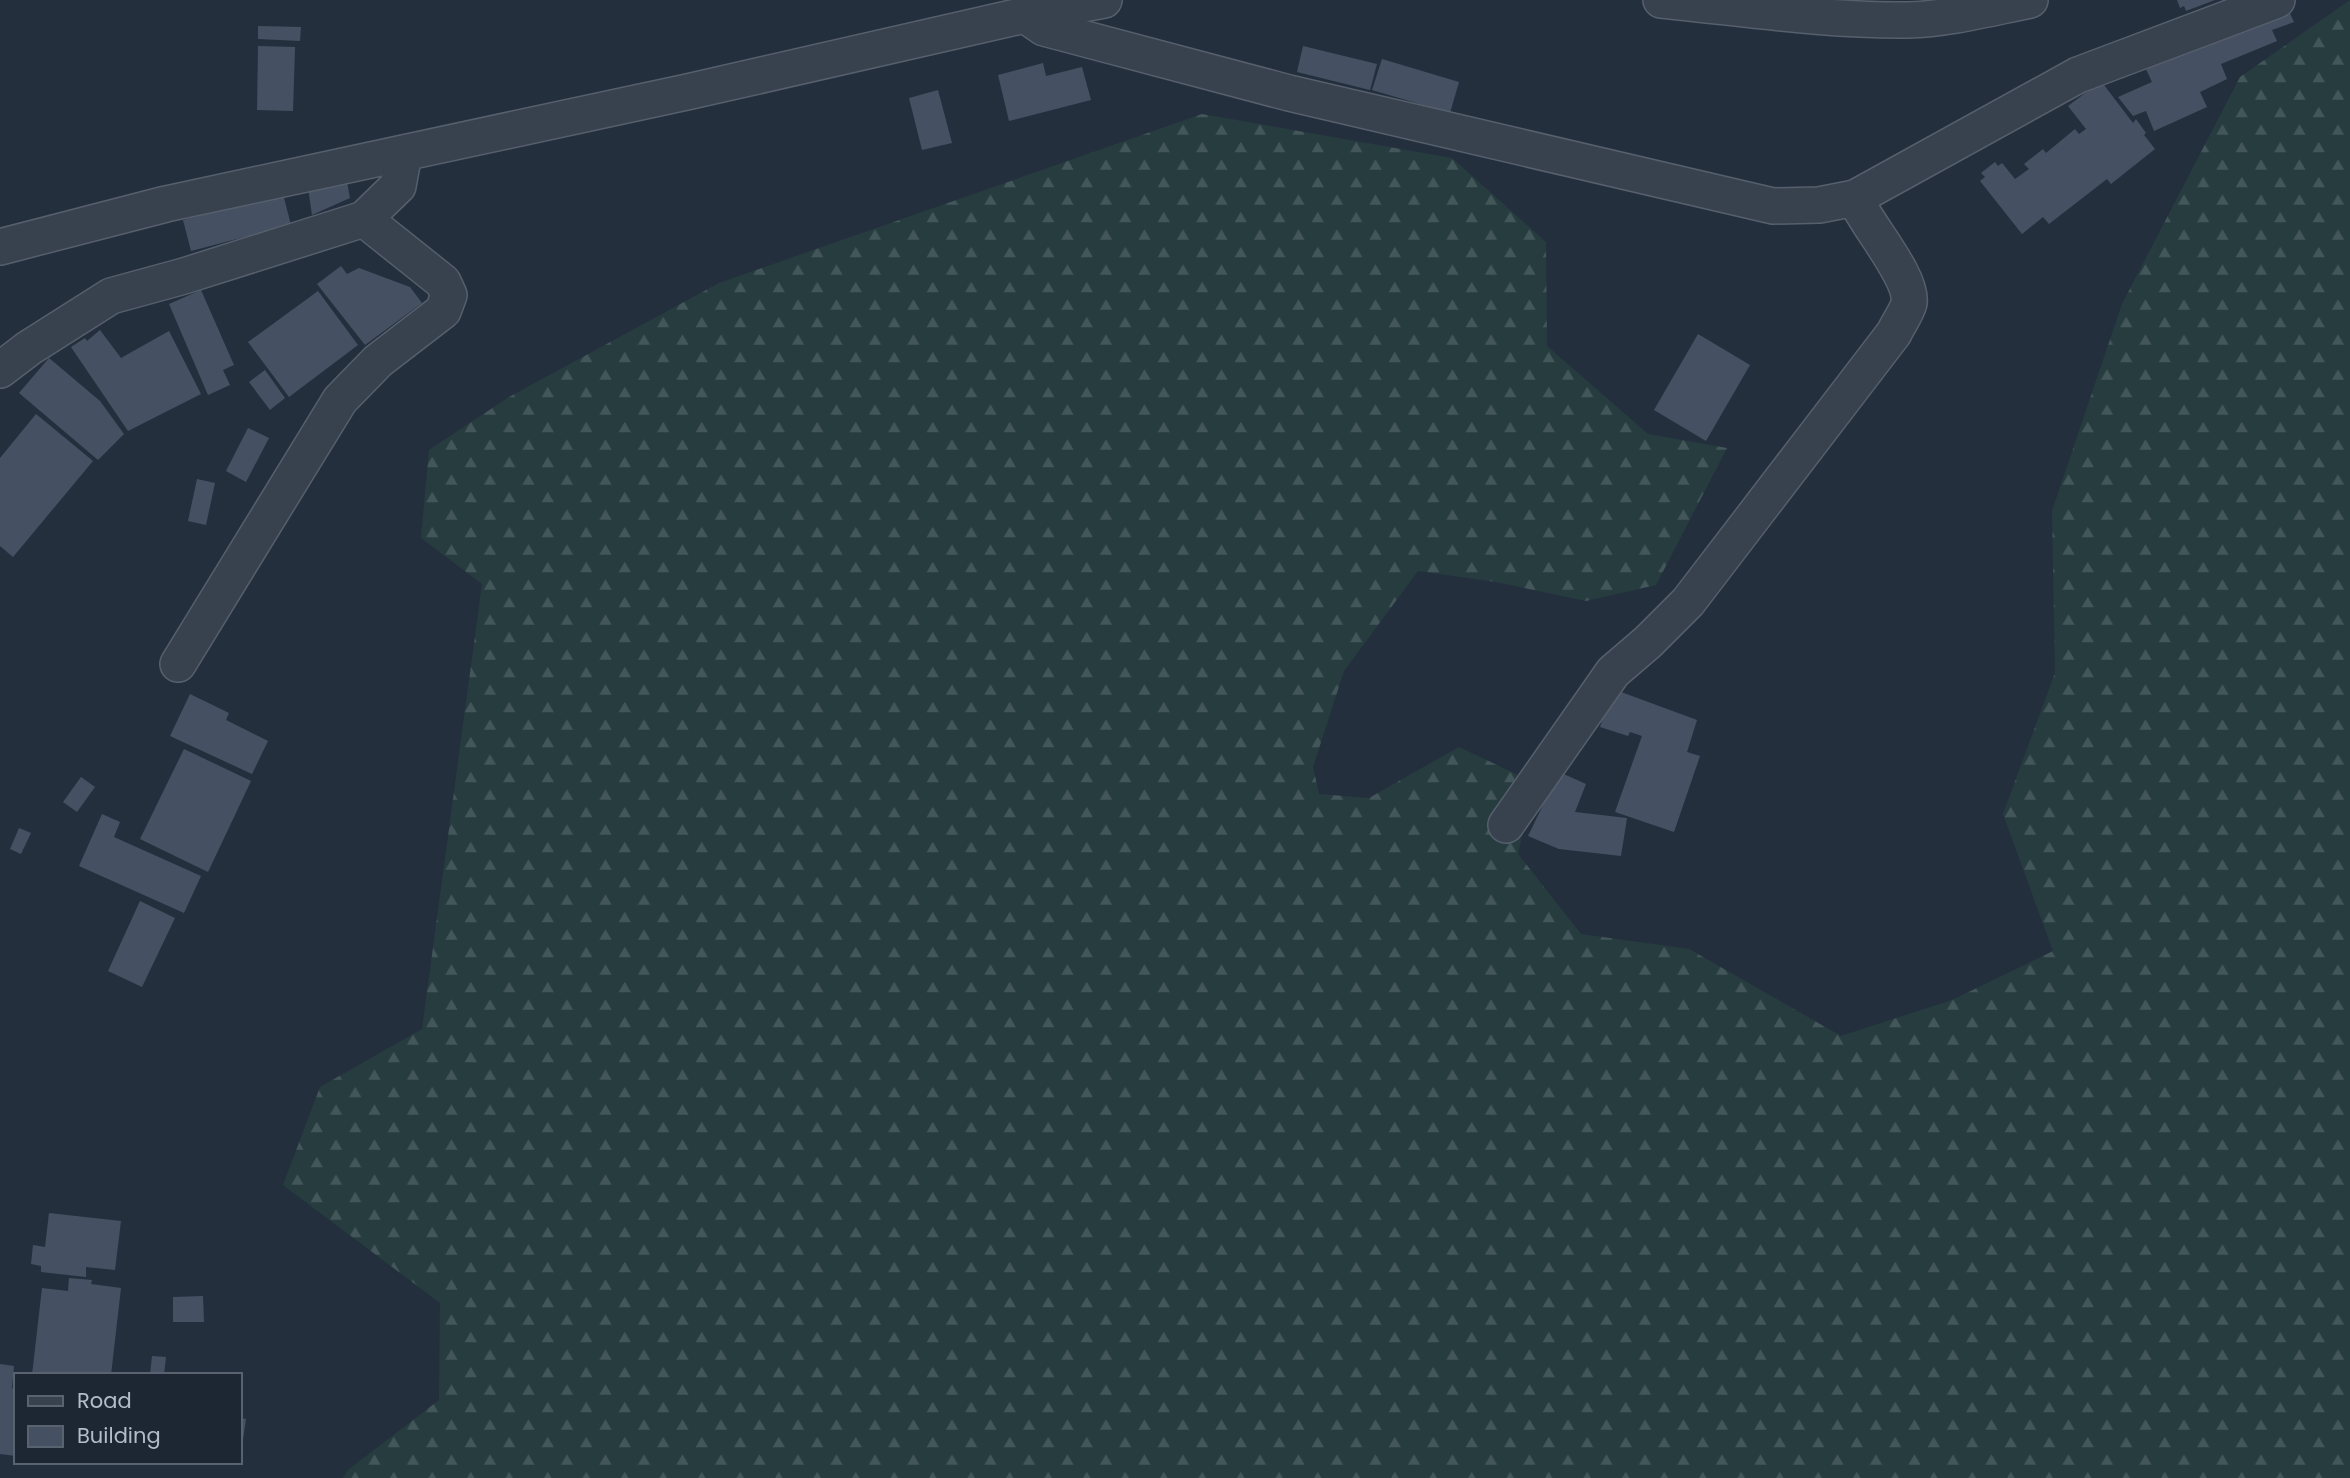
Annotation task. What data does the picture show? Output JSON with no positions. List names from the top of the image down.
{
  "legend": ["Road", "Building"]
}
